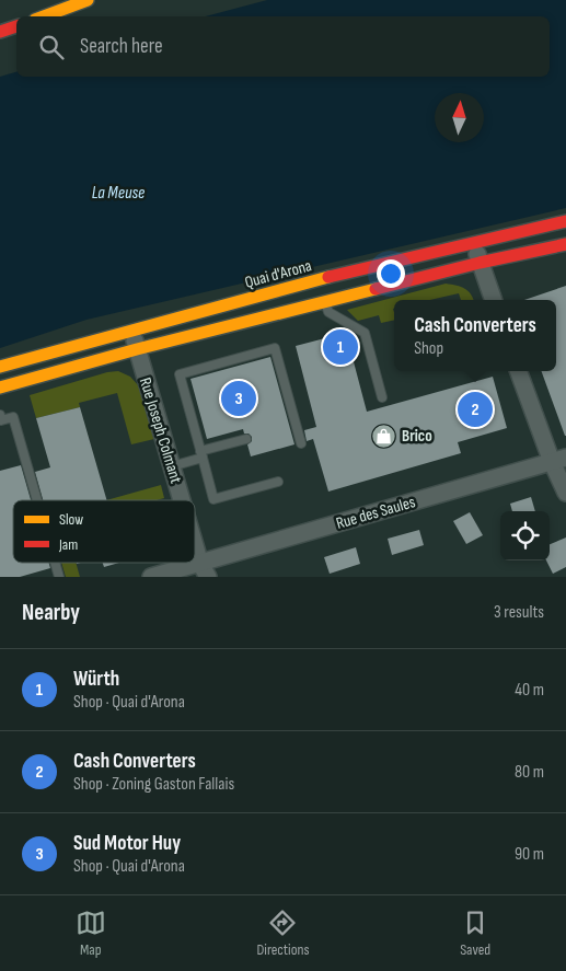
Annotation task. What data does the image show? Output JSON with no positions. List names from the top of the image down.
{
  "streets": {
    "main road": ["Quai d'Arona"],
    "street": ["Rue Joseph Colmant", "Rue des Saules"]
  },
  "crossings": [
    ["Quai d'Arona", "Rue Joseph Colmant"],
    ["Rue Joseph Colmant", "Rue des Saules"]
  ],
  "water": ["La Meuse"],
  "places": {
    "shop": ["Brico"]
  },
  "legend": ["Slow", "Jam"],
  "north": "top",
  "page": {
    "search": "Search here",
    "popup": ["Cash Converters", "Shop"],
    "pins": ["1", "3", "2"],
    "heading": ["Nearby", "3 results"],
    "list": [
      {
        "mark": "1",
        "name": "Würth",
        "note": "Shop · Quai d'Arona",
        "value": "40 m"
      },
      {
        "mark": "2",
        "name": "Cash Converters",
        "note": "Shop · Zoning Gaston Fallais",
        "value": "80 m"
      },
      {
        "mark": "3",
        "name": "Sud Motor Huy",
        "note": "Shop · Quai d'Arona",
        "value": "90 m"
      }
    ],
    "nav": ["Map", "Directions", "Saved"]
  }
}
